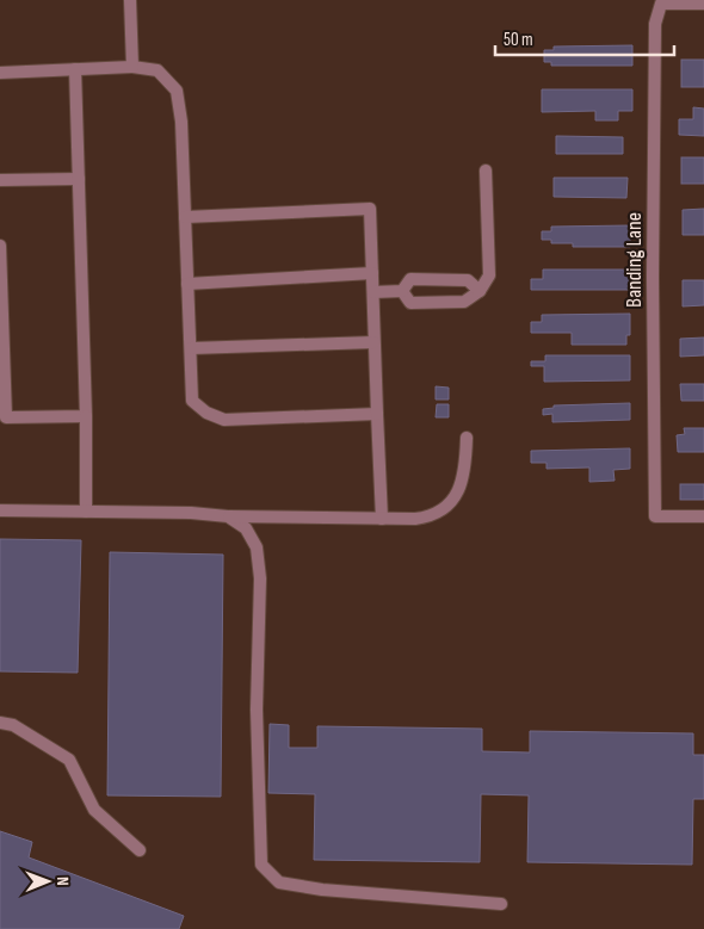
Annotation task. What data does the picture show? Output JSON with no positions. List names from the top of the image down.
{
  "streets": {
    "street": ["Banding Lane"]
  },
  "scale_bar": "50 m",
  "north": "right"
}
